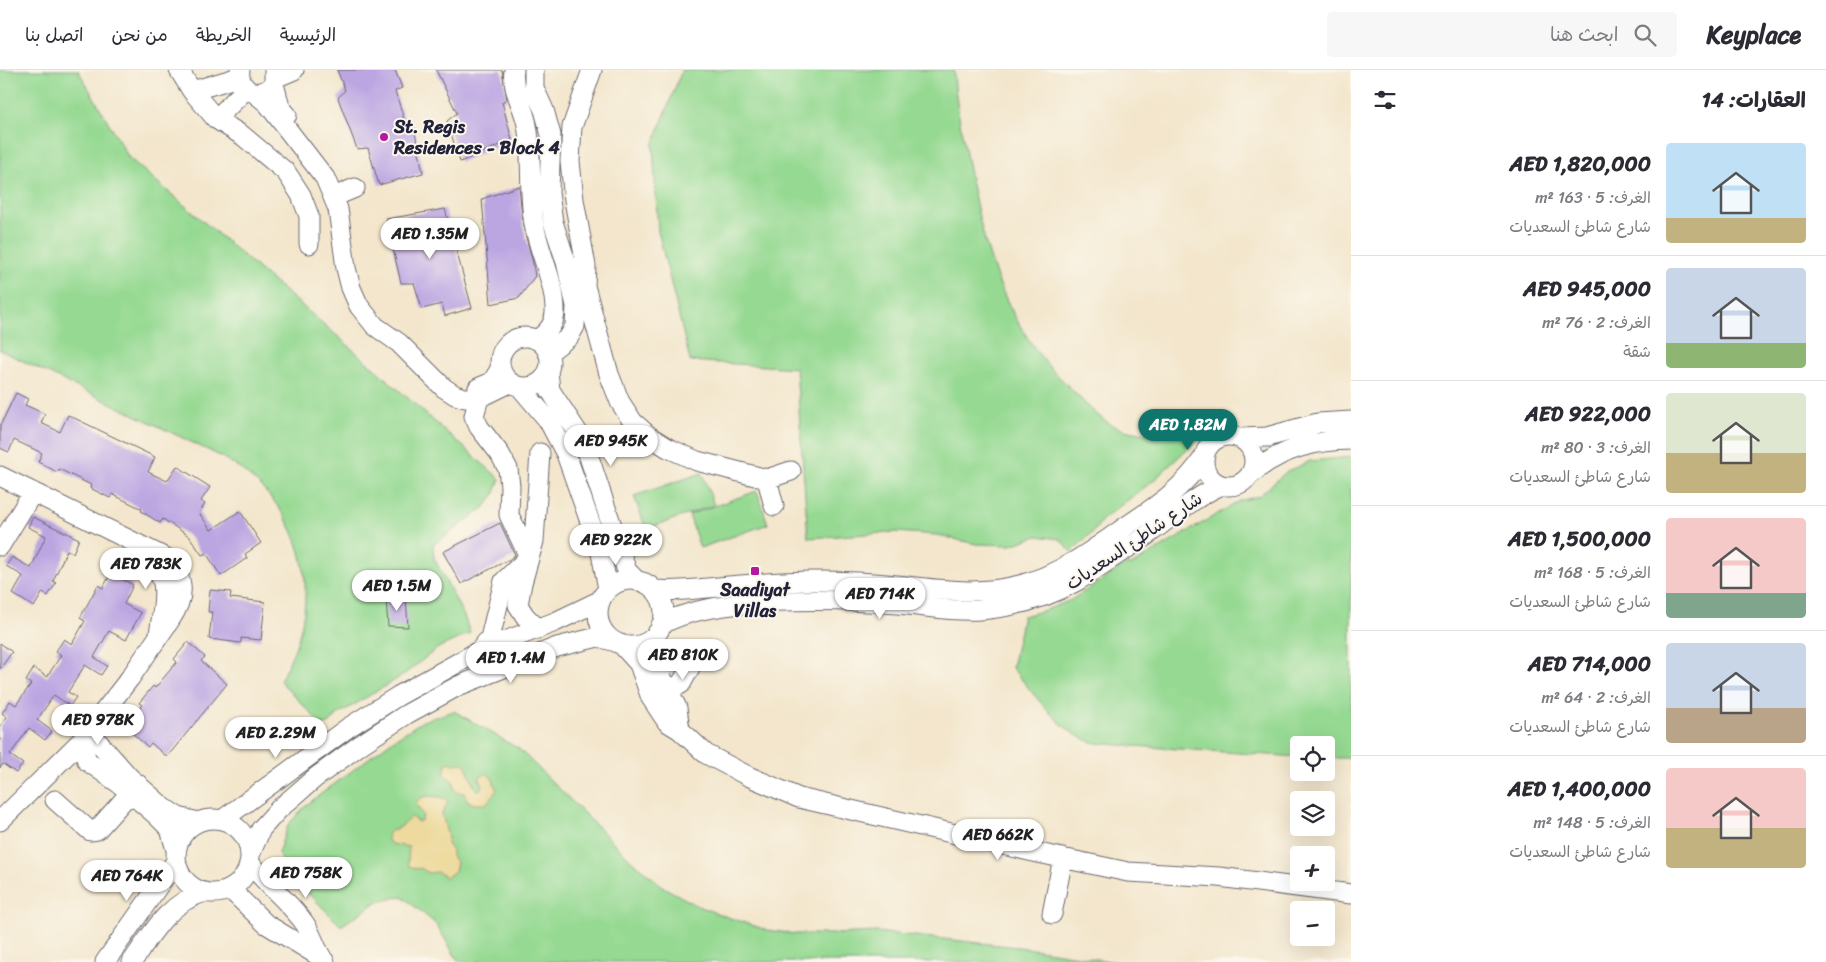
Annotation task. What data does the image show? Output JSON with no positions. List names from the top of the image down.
{
  "streets": {
    "street": ["شارع شاطئ السعديات"]
  },
  "places": {
    "other": ["St. Regis Residences - Block 4"],
    "transit": ["Saadiyat Villas"]
  },
  "page": {
    "header": "Keyplace",
    "search": "ابحث هنا",
    "nav": [
      "الرئيسية",
      "الخريطة",
      "من نحن",
      "اتصل بنا"
    ],
    "heading": "العقارات: 14",
    "list": [
      {
        "name": "AED 1,820,000",
        "note": "الغرف: 5 · 163 m² · شارع شاطئ السعديات"
      },
      {
        "name": "AED 945,000",
        "note": "الغرف: 2 · 76 m² · شقة"
      },
      {
        "name": "AED 922,000",
        "note": "الغرف: 3 · 80 m² · شارع شاطئ السعديات"
      },
      {
        "name": "AED 1,500,000",
        "note": "الغرف: 5 · 168 m² · شارع شاطئ السعديات"
      },
      {
        "name": "AED 714,000",
        "note": "الغرف: 2 · 64 m² · شارع شاطئ السعديات"
      },
      {
        "name": "AED 1,400,000",
        "note": "الغرف: 5 · 148 m² · شارع شاطئ السعديات"
      }
    ],
    "price": [
      "AED 1.35M",
      "AED 1.82M",
      "AED 945K",
      "AED 922K",
      "AED 783K",
      "AED 1.5M",
      "AED 714K",
      "AED 810K",
      "AED 1.4M",
      "AED 978K",
      "AED 2.29M",
      "AED 662K",
      "AED 758K",
      "AED 764K"
    ],
    "map_buttons": ["+", "−"]
  }
}
